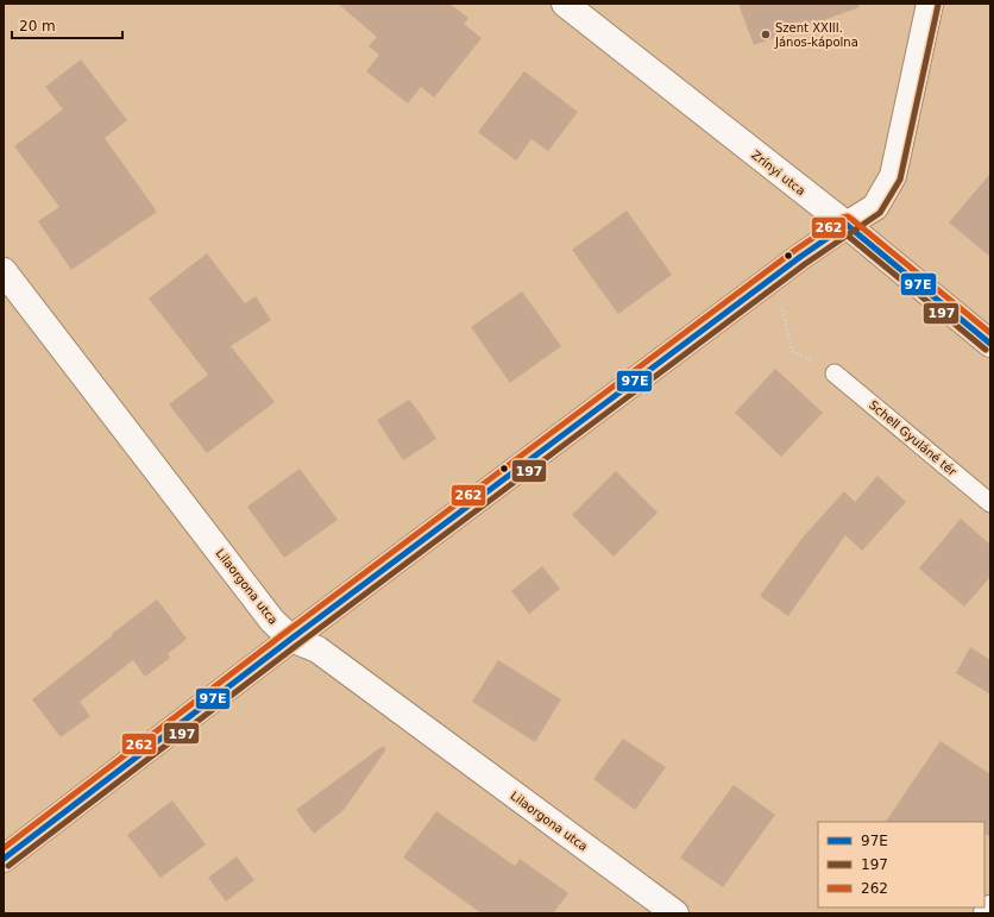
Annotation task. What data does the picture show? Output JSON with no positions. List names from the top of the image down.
{
  "streets": {
    "street": ["Zrínyi utca", "Lilaorgona utca"],
    "lane": ["Schell Gyuláné tér"]
  },
  "places": ["Szent XXIII. János-kápolna"],
  "lines": ["transit line 197", "transit line 262", "transit line 97E"],
  "legend": ["97E", "197", "262"],
  "scale_bar": "20 m"
}
